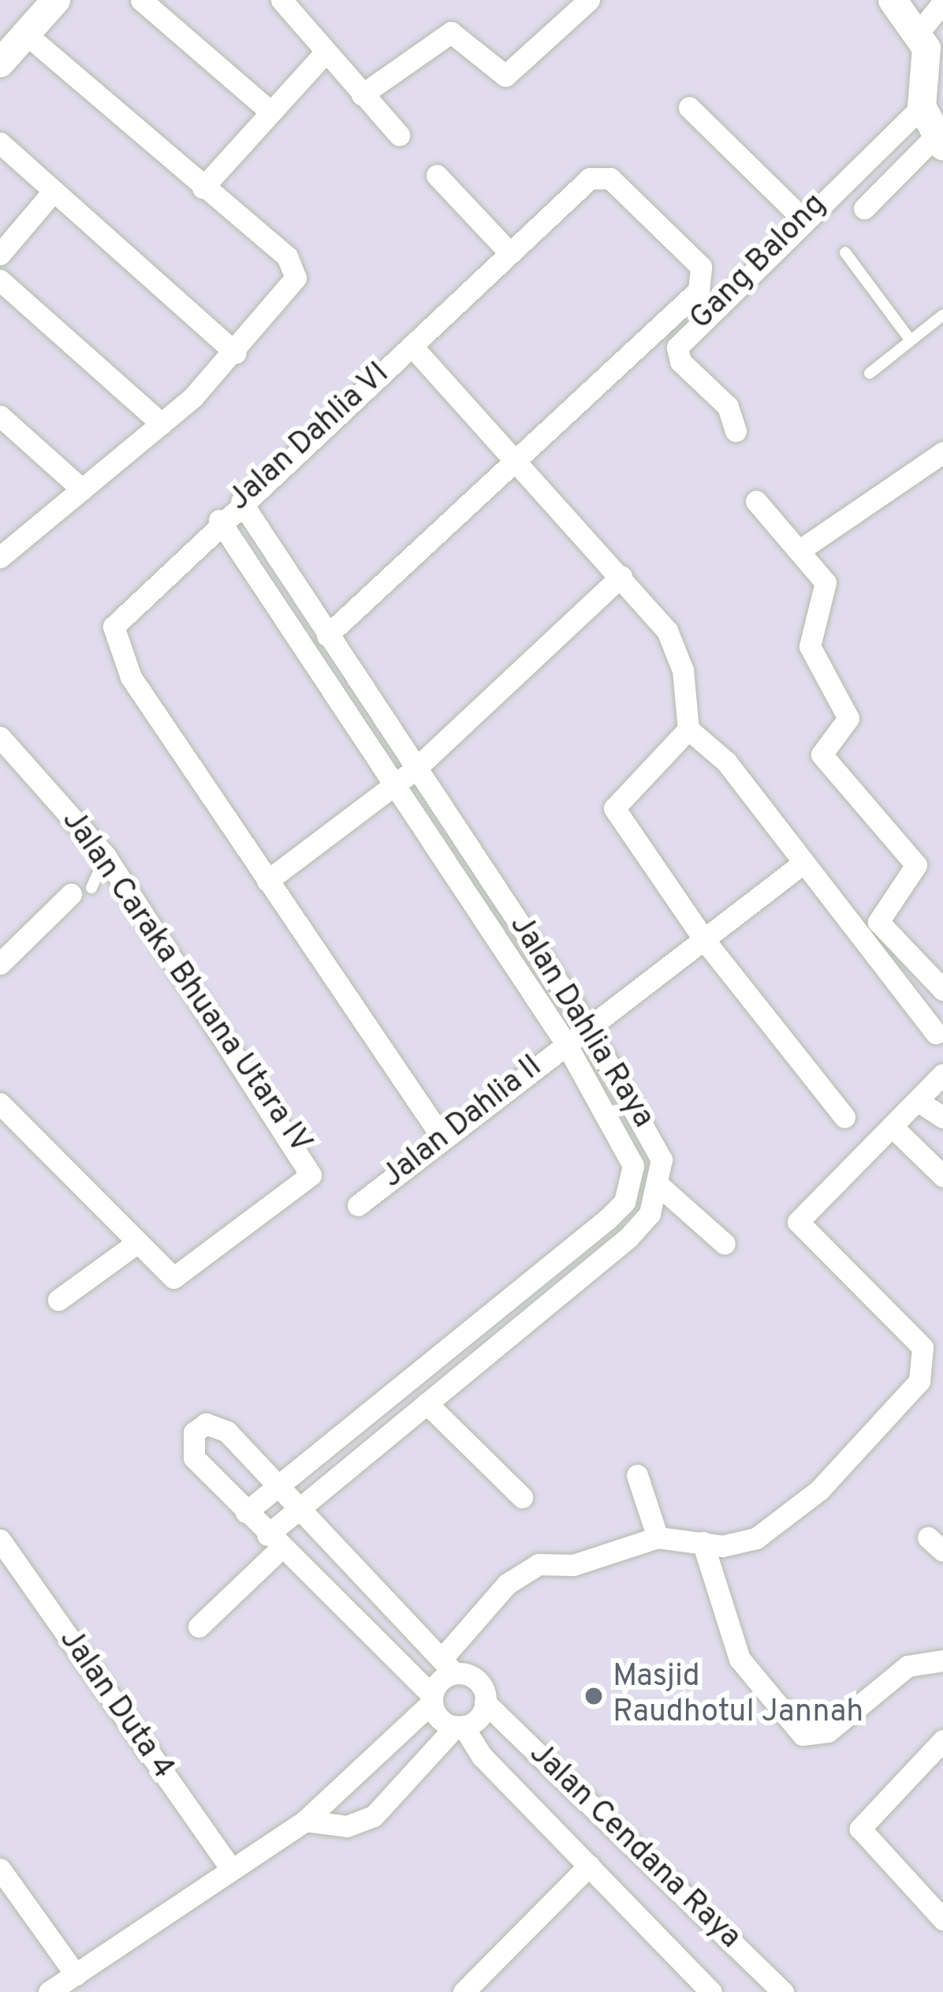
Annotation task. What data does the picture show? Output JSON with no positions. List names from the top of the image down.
{
  "streets": {
    "street": [
      "Gang Balong",
      "Jalan Dahlia VI",
      "Jalan Caraka Bhuana Utara IV",
      "Jalan Dahlia Raya",
      "Jalan Dahlia II",
      "Jalan Duta 4",
      "Jalan Cendana Raya"
    ]
  },
  "crossings": [
    ["Jalan Dahlia VI", "Jalan Dahlia Raya"],
    ["Jalan Dahlia Raya", "Jalan Dahlia II"]
  ],
  "places": ["Masjid Raudhotul Jannah"]
}
